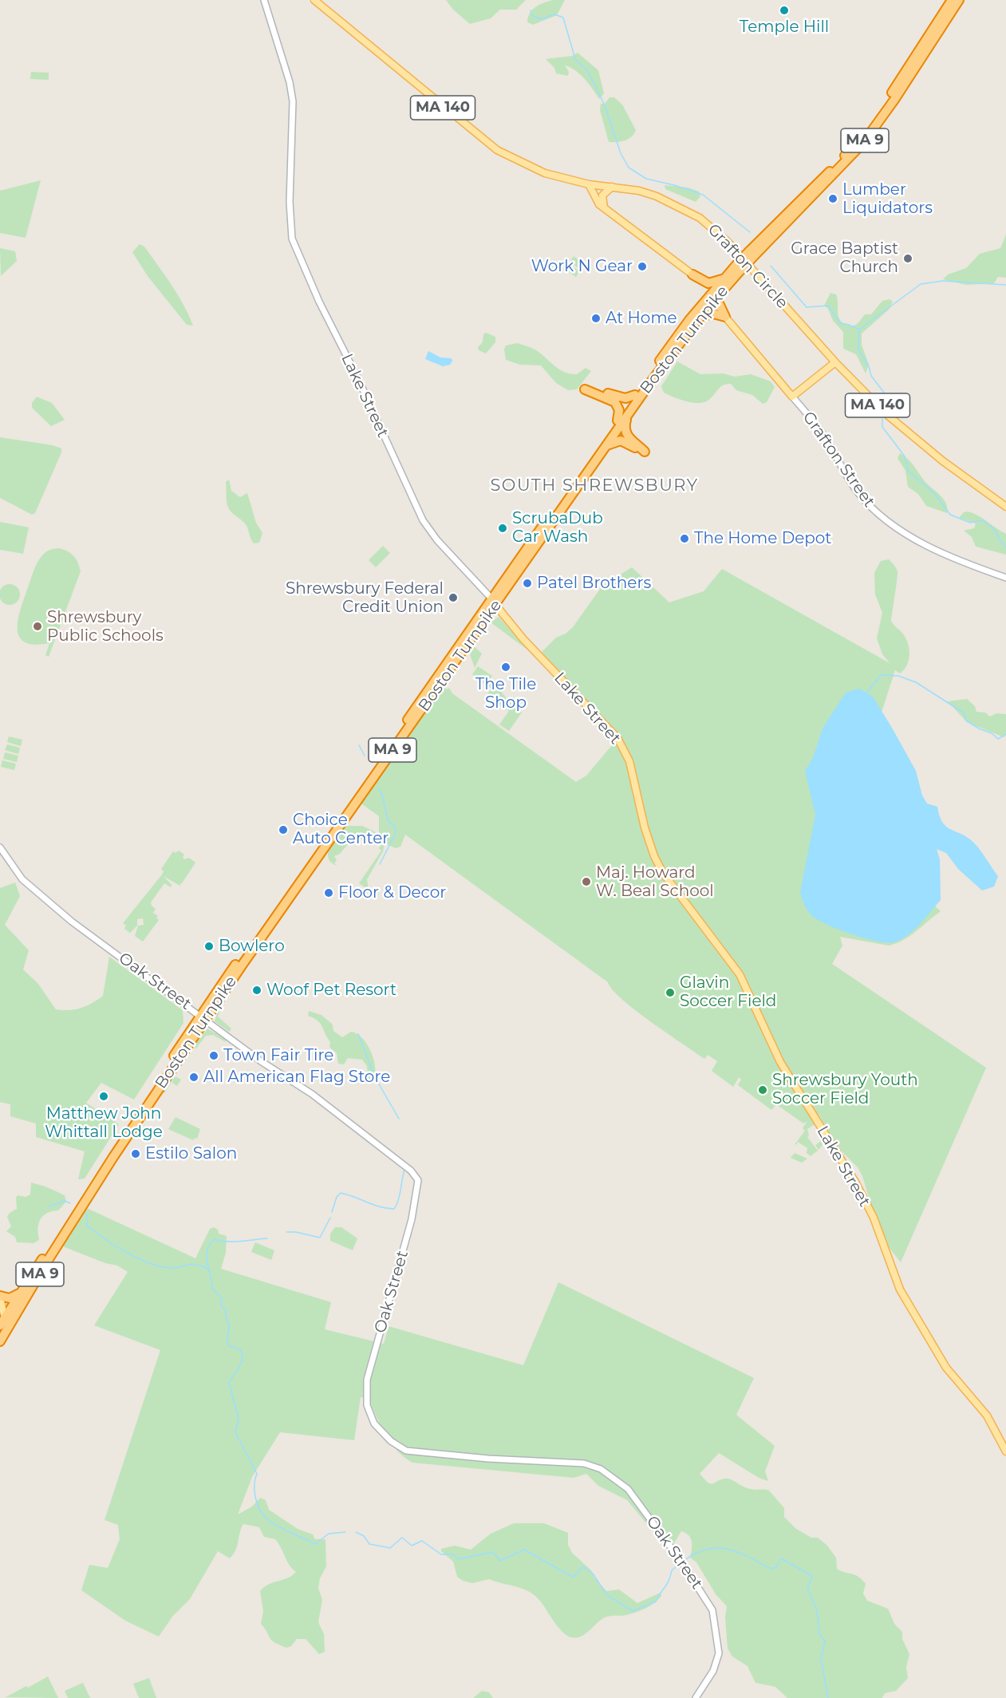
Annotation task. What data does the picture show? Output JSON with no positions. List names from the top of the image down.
{
  "streets": {
    "highway": ["MA 9", "Boston Turnpike"],
    "main road": [
      "MA 140",
      "Grafton Circle",
      "Lake Street",
      "Grafton Street"
    ],
    "street": ["Oak Street"]
  },
  "crossings": [
    ["MA 140", "Grafton Circle"],
    ["Boston Turnpike", "Lake Street"],
    ["Boston Turnpike", "Oak Street"]
  ],
  "districts": ["SOUTH SHREWSBURY"],
  "places": [
    "Temple Hill",
    "Lumber Liquidators",
    "Grace Baptist Church",
    "Work N Gear",
    "At Home",
    "ScrubaDub Car Wash",
    "The Home Depot",
    "Patel Brothers",
    "Shrewsbury Federal Credit Union",
    "Shrewsbury Public Schools",
    "The Tile Shop",
    "Choice Auto Center",
    "Maj. Howard W. Beal School",
    "Floor & Decor",
    "Bowlero",
    "Woof Pet Resort",
    "Glavin Soccer Field",
    "Town Fair Tire",
    "All American Flag Store",
    "Shrewsbury Youth Soccer Field",
    "Matthew John Whittall Lodge",
    "Estilo Salon"
  ]
}
